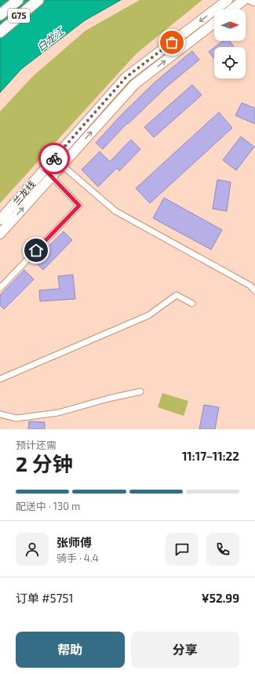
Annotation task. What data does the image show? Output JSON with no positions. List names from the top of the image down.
{
  "streets": {
    "highway": ["G75", "兰龙线"]
  },
  "water": ["白龙江"],
  "north": "right",
  "page": {
    "heading": ["2 分钟", "预计还需", "11:17–11:22"],
    "panel": [
      "张师傅",
      "骑手 · 4.4",
      "订单 #5751",
      "¥52.99"
    ],
    "bar": "配送中 · 130 m",
    "buttons": ["帮助", "分享"]
  }
}
